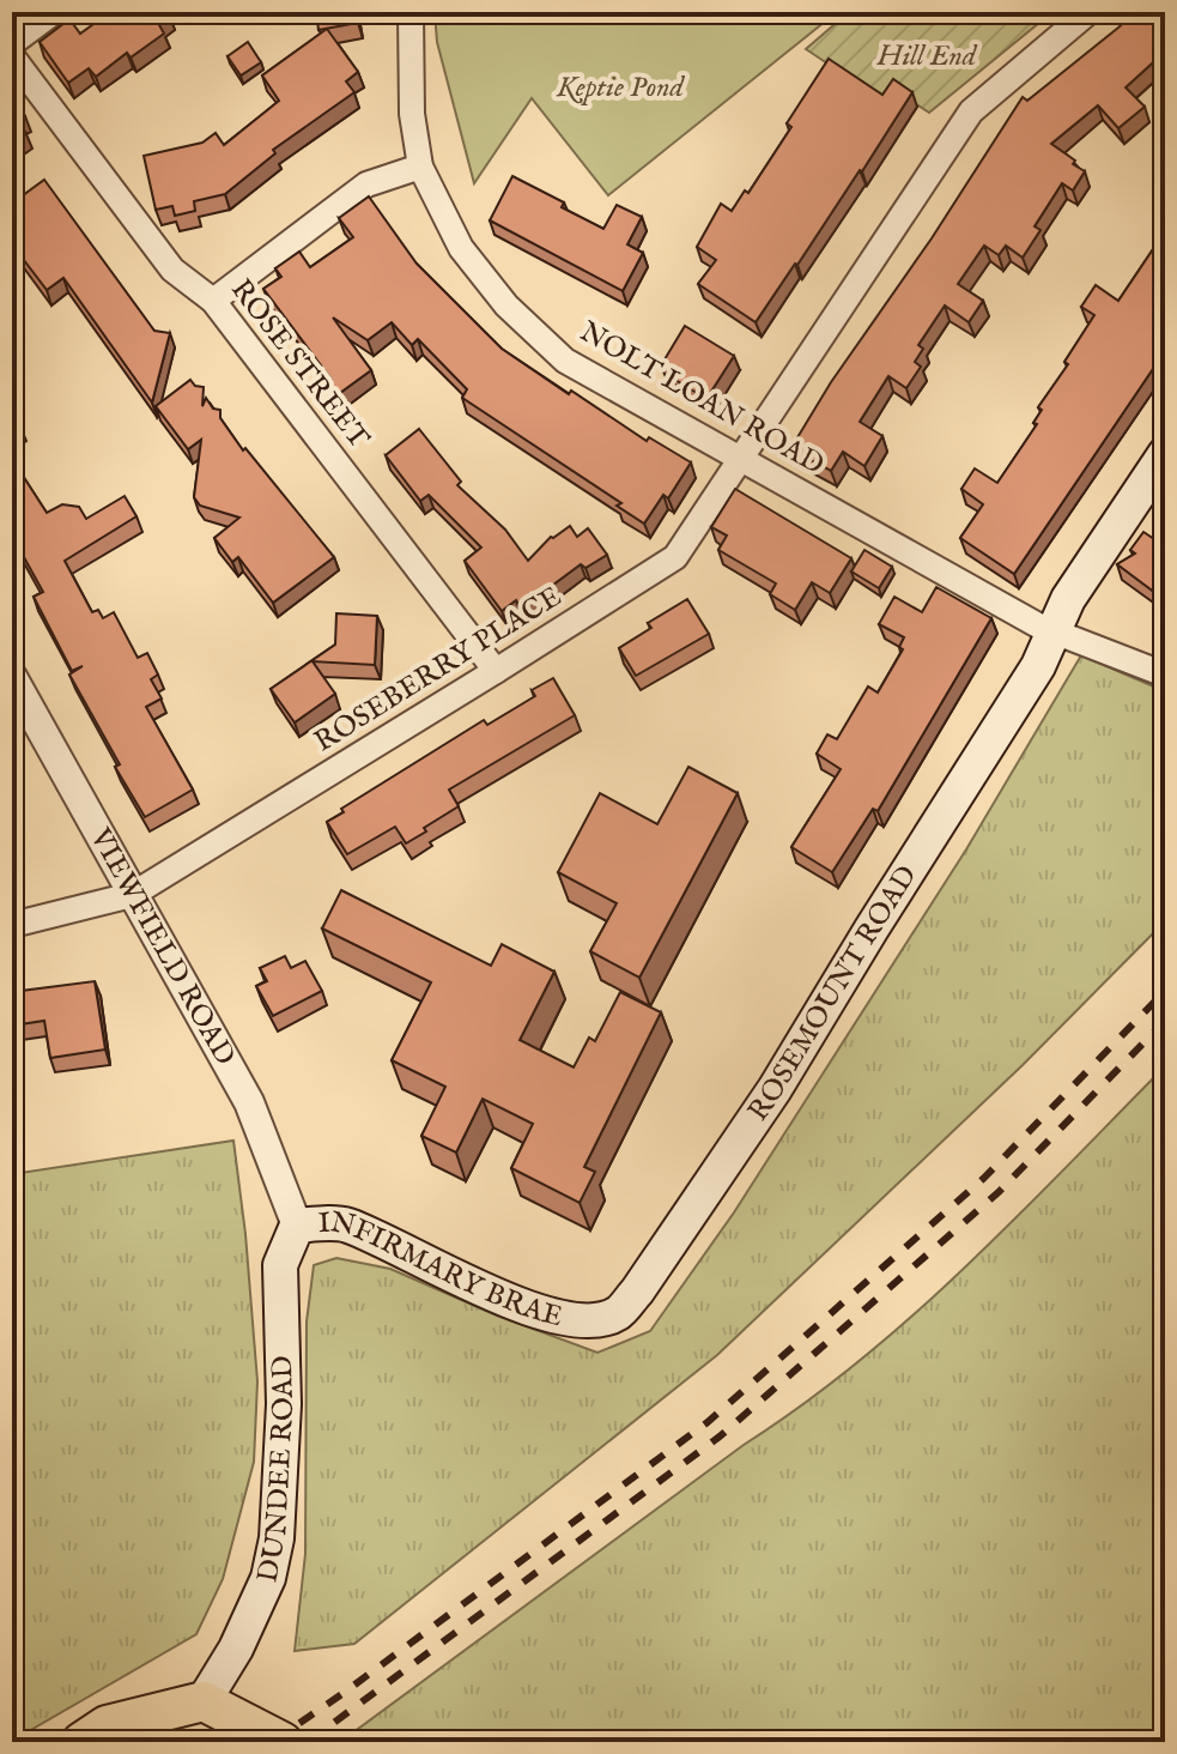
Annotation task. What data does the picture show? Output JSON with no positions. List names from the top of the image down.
{
  "streets": {
    "main road": ["ROSEMOUNT ROAD", "INFIRMARY BRAE", "DUNDEE ROAD"],
    "street": [
      "ROSE STREET",
      "NOLT LOAN ROAD",
      "ROSEBERRY PLACE",
      "VIEWFIELD ROAD"
    ]
  },
  "crossings": [
    ["ROSE STREET", "ROSEBERRY PLACE"],
    ["NOLT LOAN ROAD", "ROSEBERRY PLACE"],
    ["NOLT LOAN ROAD", "ROSEMOUNT ROAD"],
    ["ROSEBERRY PLACE", "VIEWFIELD ROAD"],
    ["VIEWFIELD ROAD", "INFIRMARY BRAE"],
    ["VIEWFIELD ROAD", "DUNDEE ROAD"],
    ["ROSEMOUNT ROAD", "INFIRMARY BRAE"],
    ["INFIRMARY BRAE", "DUNDEE ROAD"]
  ],
  "parks": ["Hill End", "Keptie Pond"]
}
